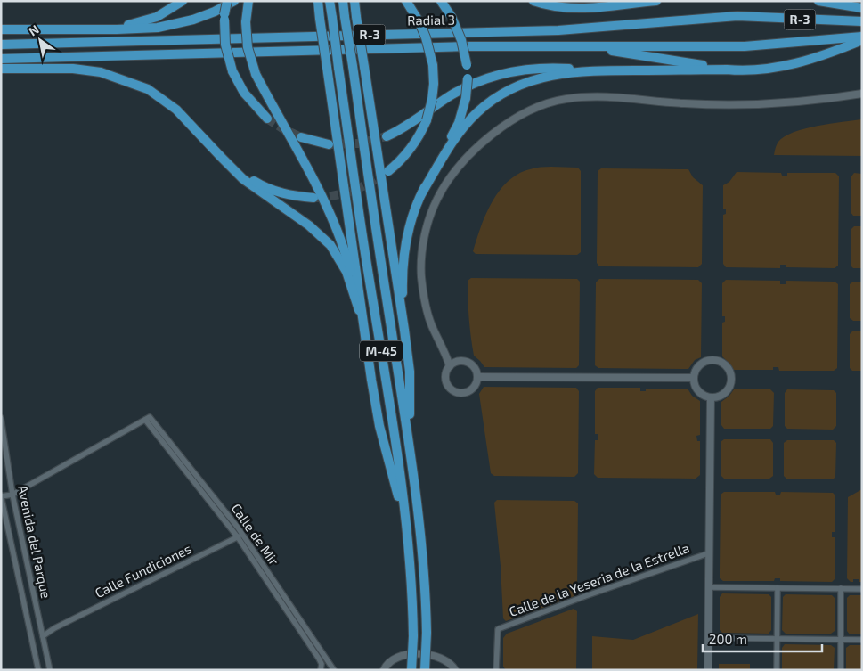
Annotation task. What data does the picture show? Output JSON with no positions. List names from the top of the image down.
{
  "streets": {
    "highway": ["R-3", "Radial 3", "M-45"],
    "street": [
      "Calle de Mir",
      "Avenida del Parque",
      "Calle Fundiciones",
      "Calle de la Yeseria de la Estrella"
    ]
  },
  "crossings": [
    ["Calle de Mir", "Avenida del Parque"],
    ["Calle de Mir", "Calle Fundiciones"],
    ["Avenida del Parque", "Calle Fundiciones"]
  ],
  "scale_bar": "200 m",
  "north": "top left"
}
